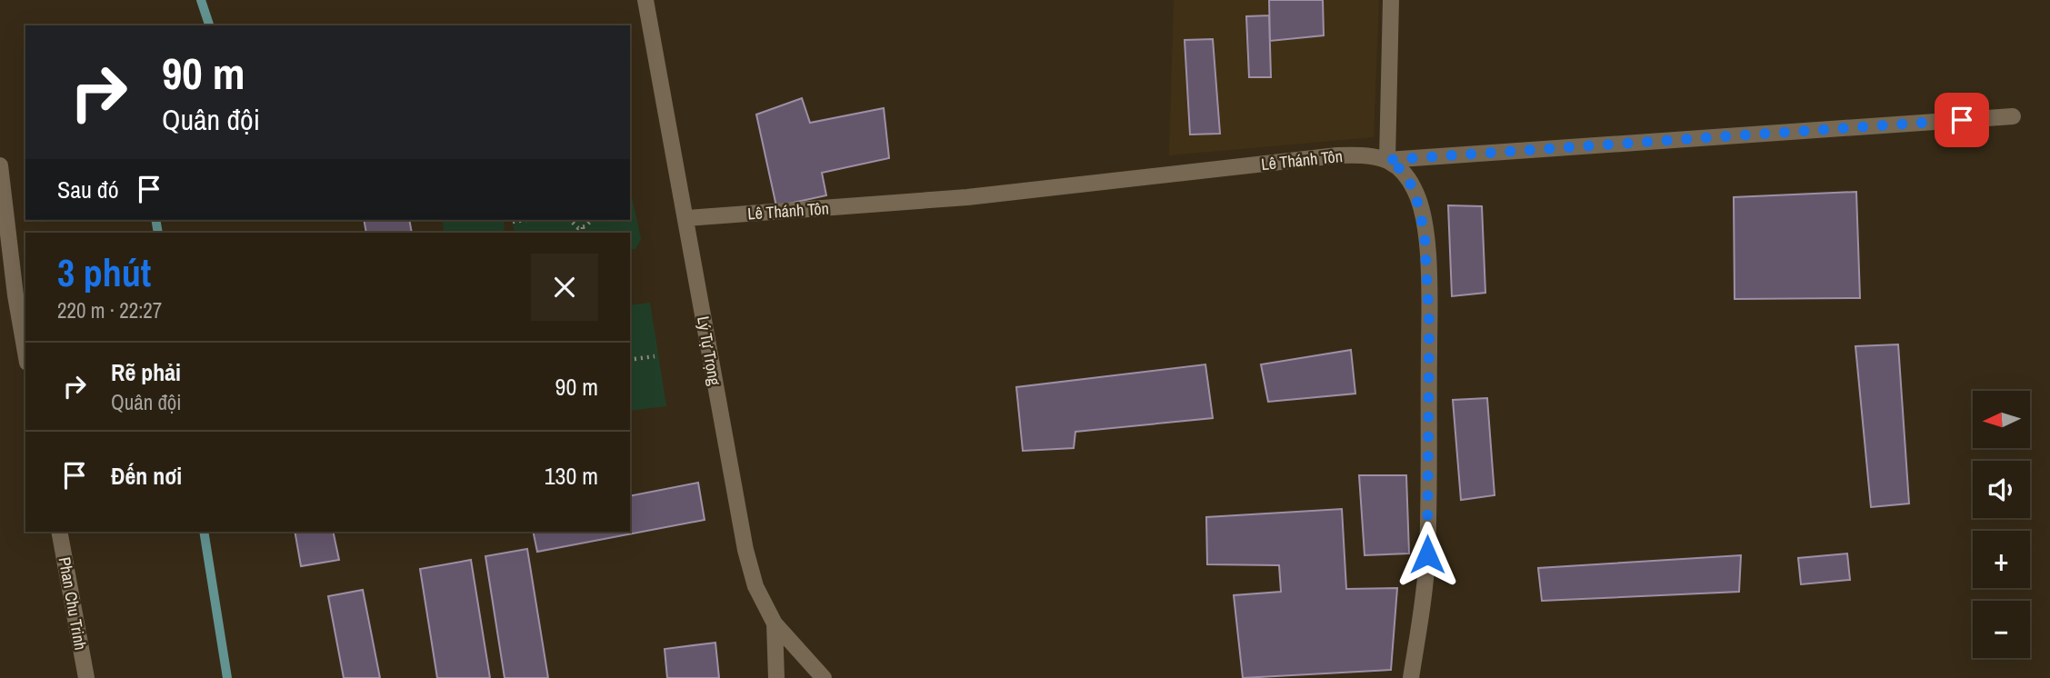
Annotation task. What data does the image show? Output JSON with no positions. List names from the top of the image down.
{
  "streets": {
    "street": ["Lê Thánh Tôn", "Lý Tự Trọng", "Phan Chu Trinh"]
  },
  "crossings": [
    ["Lê Thánh Tôn", "Lý Tự Trọng"]
  ],
  "north": "left",
  "page": {
    "turn": ["90 m", "Quân đội"],
    "then": "Sau đó",
    "heading": ["3 phút", "220 m · 22:27"],
    "list": [
      {
        "name": "Rẽ phải",
        "note": "Quân đội",
        "value": "90 m"
      },
      {
        "name": "Đến nơi",
        "value": "130 m"
      }
    ],
    "map_buttons": ["+", "−"]
  }
}
